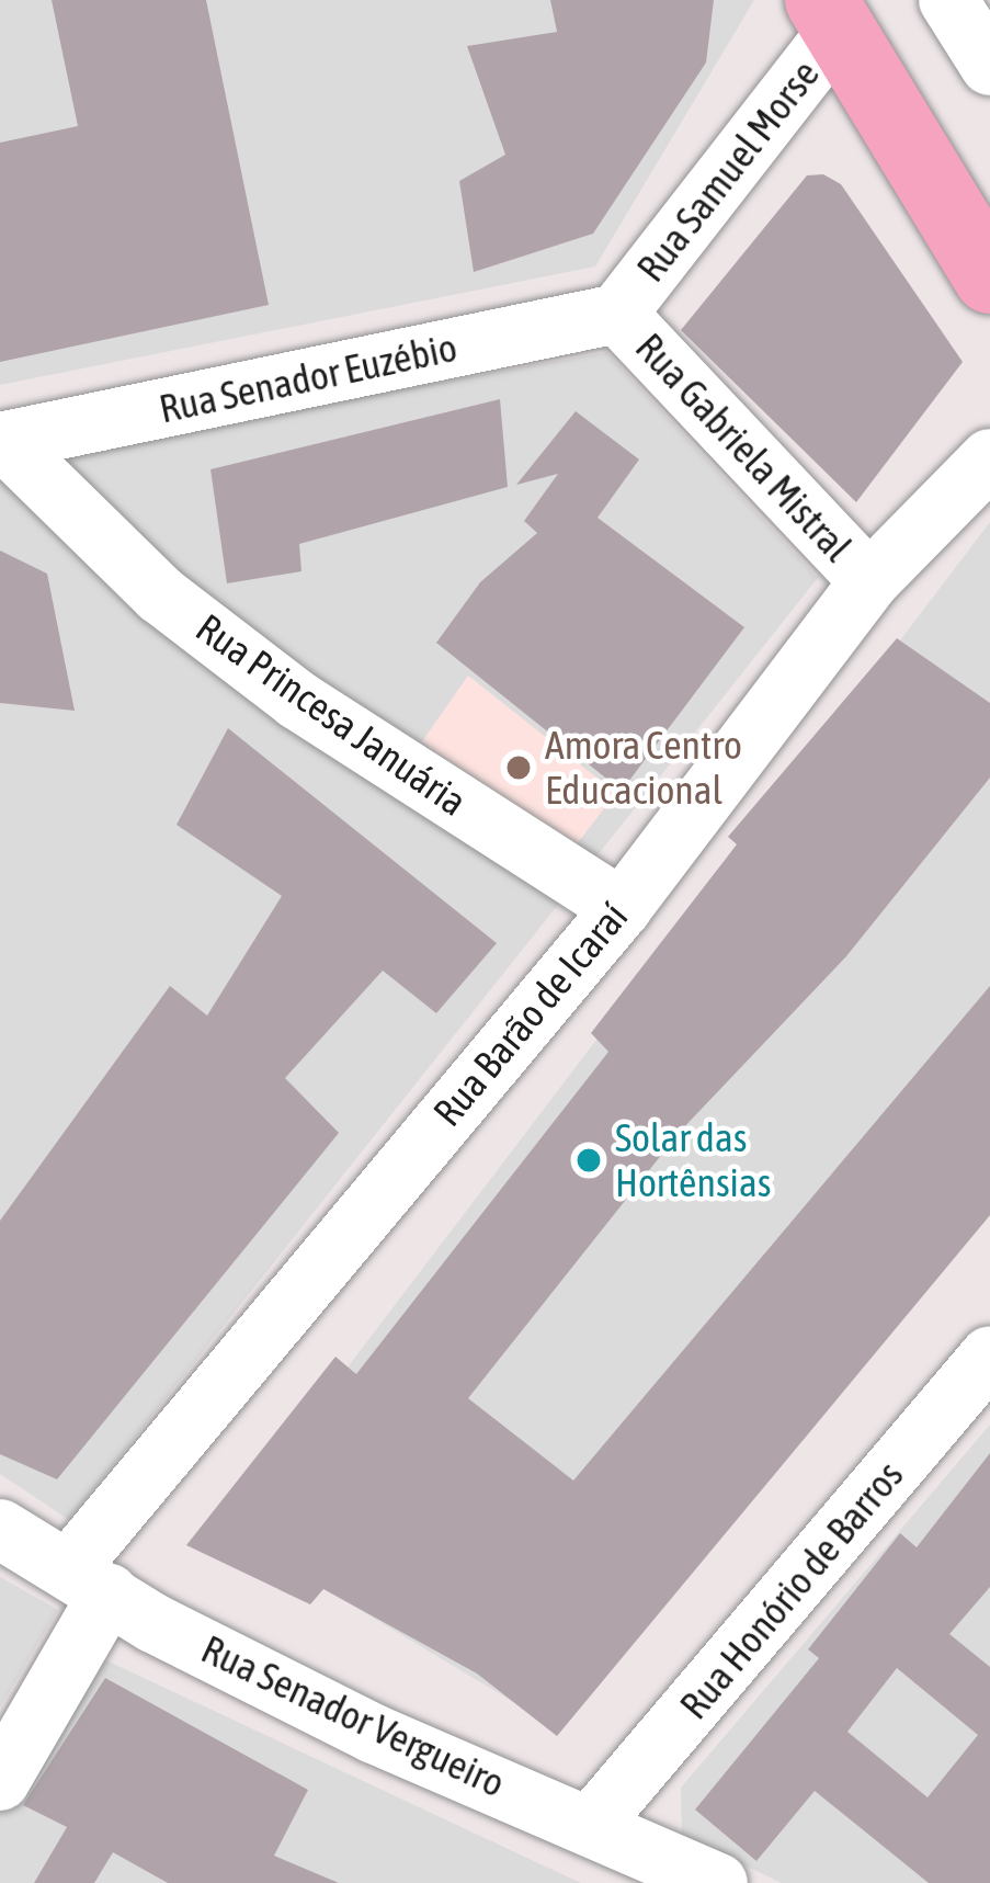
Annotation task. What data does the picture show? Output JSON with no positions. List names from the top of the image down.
{
  "streets": {
    "street": [
      "Rua Samuel Morse",
      "Rua Senador Euzébio",
      "Rua Gabriela Mistral",
      "Rua Princesa Januária",
      "Rua Barão de Icaraí",
      "Rua Honório de Barros",
      "Rua Senador Vergueiro"
    ]
  },
  "crossings": [
    ["Rua Samuel Morse", "Rua Senador Euzébio"],
    ["Rua Samuel Morse", "Rua Gabriela Mistral"],
    ["Rua Senador Euzébio", "Rua Gabriela Mistral"],
    ["Rua Senador Euzébio", "Rua Princesa Januária"],
    ["Rua Gabriela Mistral", "Rua Barão de Icaraí"],
    ["Rua Princesa Januária", "Rua Barão de Icaraí"],
    ["Rua Barão de Icaraí", "Rua Senador Vergueiro"],
    ["Rua Honório de Barros", "Rua Senador Vergueiro"]
  ],
  "places": ["Amora Centro Educacional", "Solar das Hortênsias"]
}
